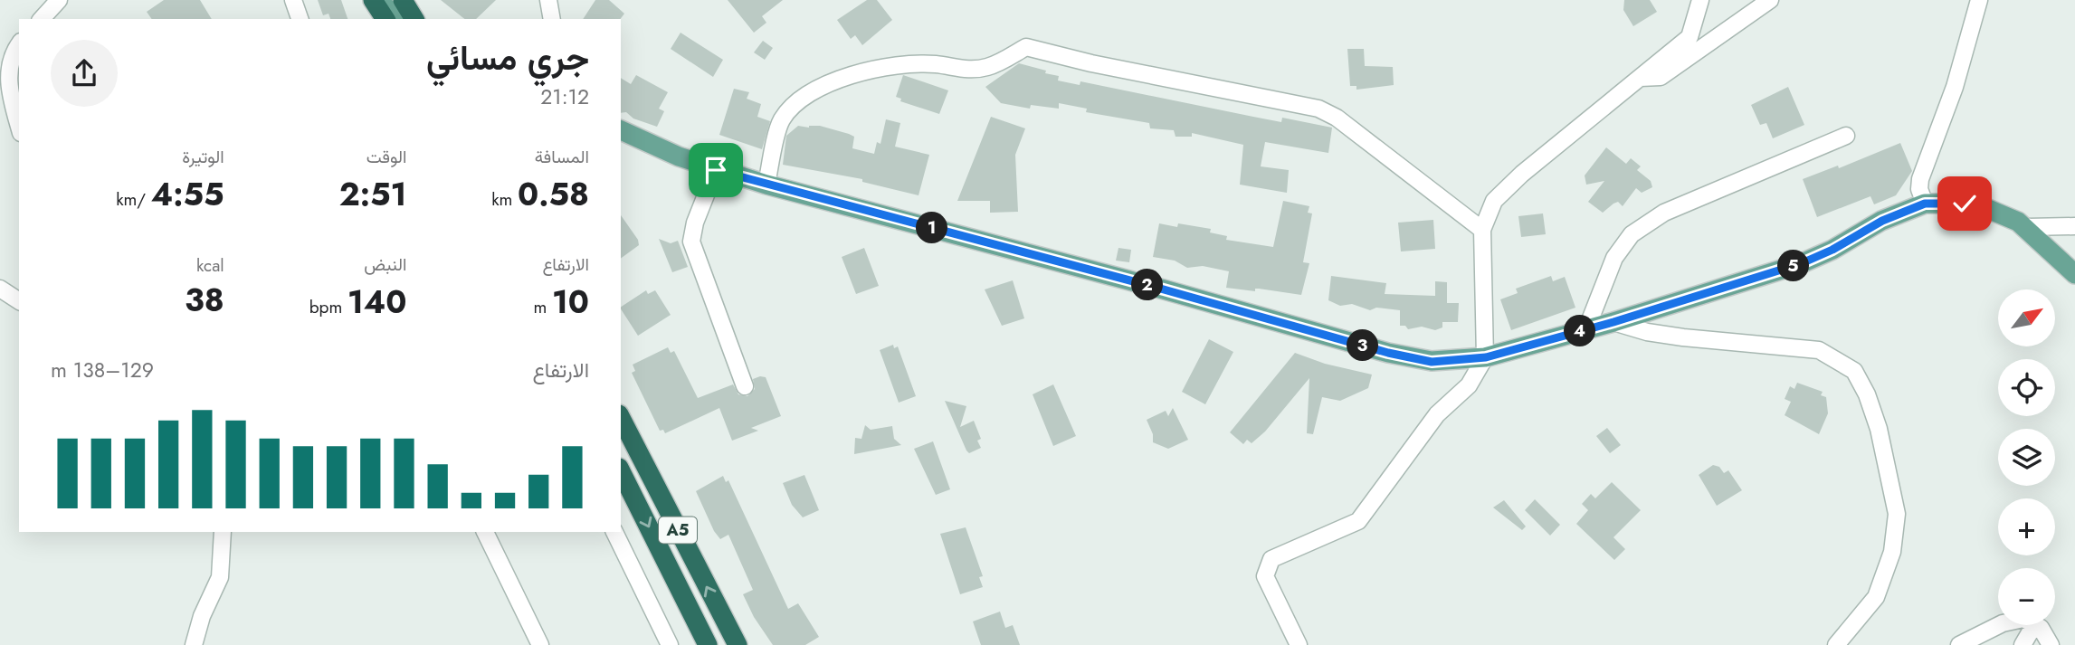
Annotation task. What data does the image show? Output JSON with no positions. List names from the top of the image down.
{
  "streets": {
    "highway": ["A5"]
  },
  "north": "top right",
  "page": {
    "heading": ["جري مسائي", "21:12"],
    "stats": [
      ["المسافة", "0.58 km"],
      ["الوقت", "2:51"],
      ["الوتيرة", "4:55 /km"],
      ["الارتفاع", "10 m"],
      ["النبض", "140 bpm"],
      ["kcal", "38"]
    ],
    "pins": [
      "1",
      "5",
      "2",
      "4",
      "3"
    ],
    "map_buttons": ["+", "−"],
    "chart": ["الارتفاع", "129–138 m"]
  }
}
